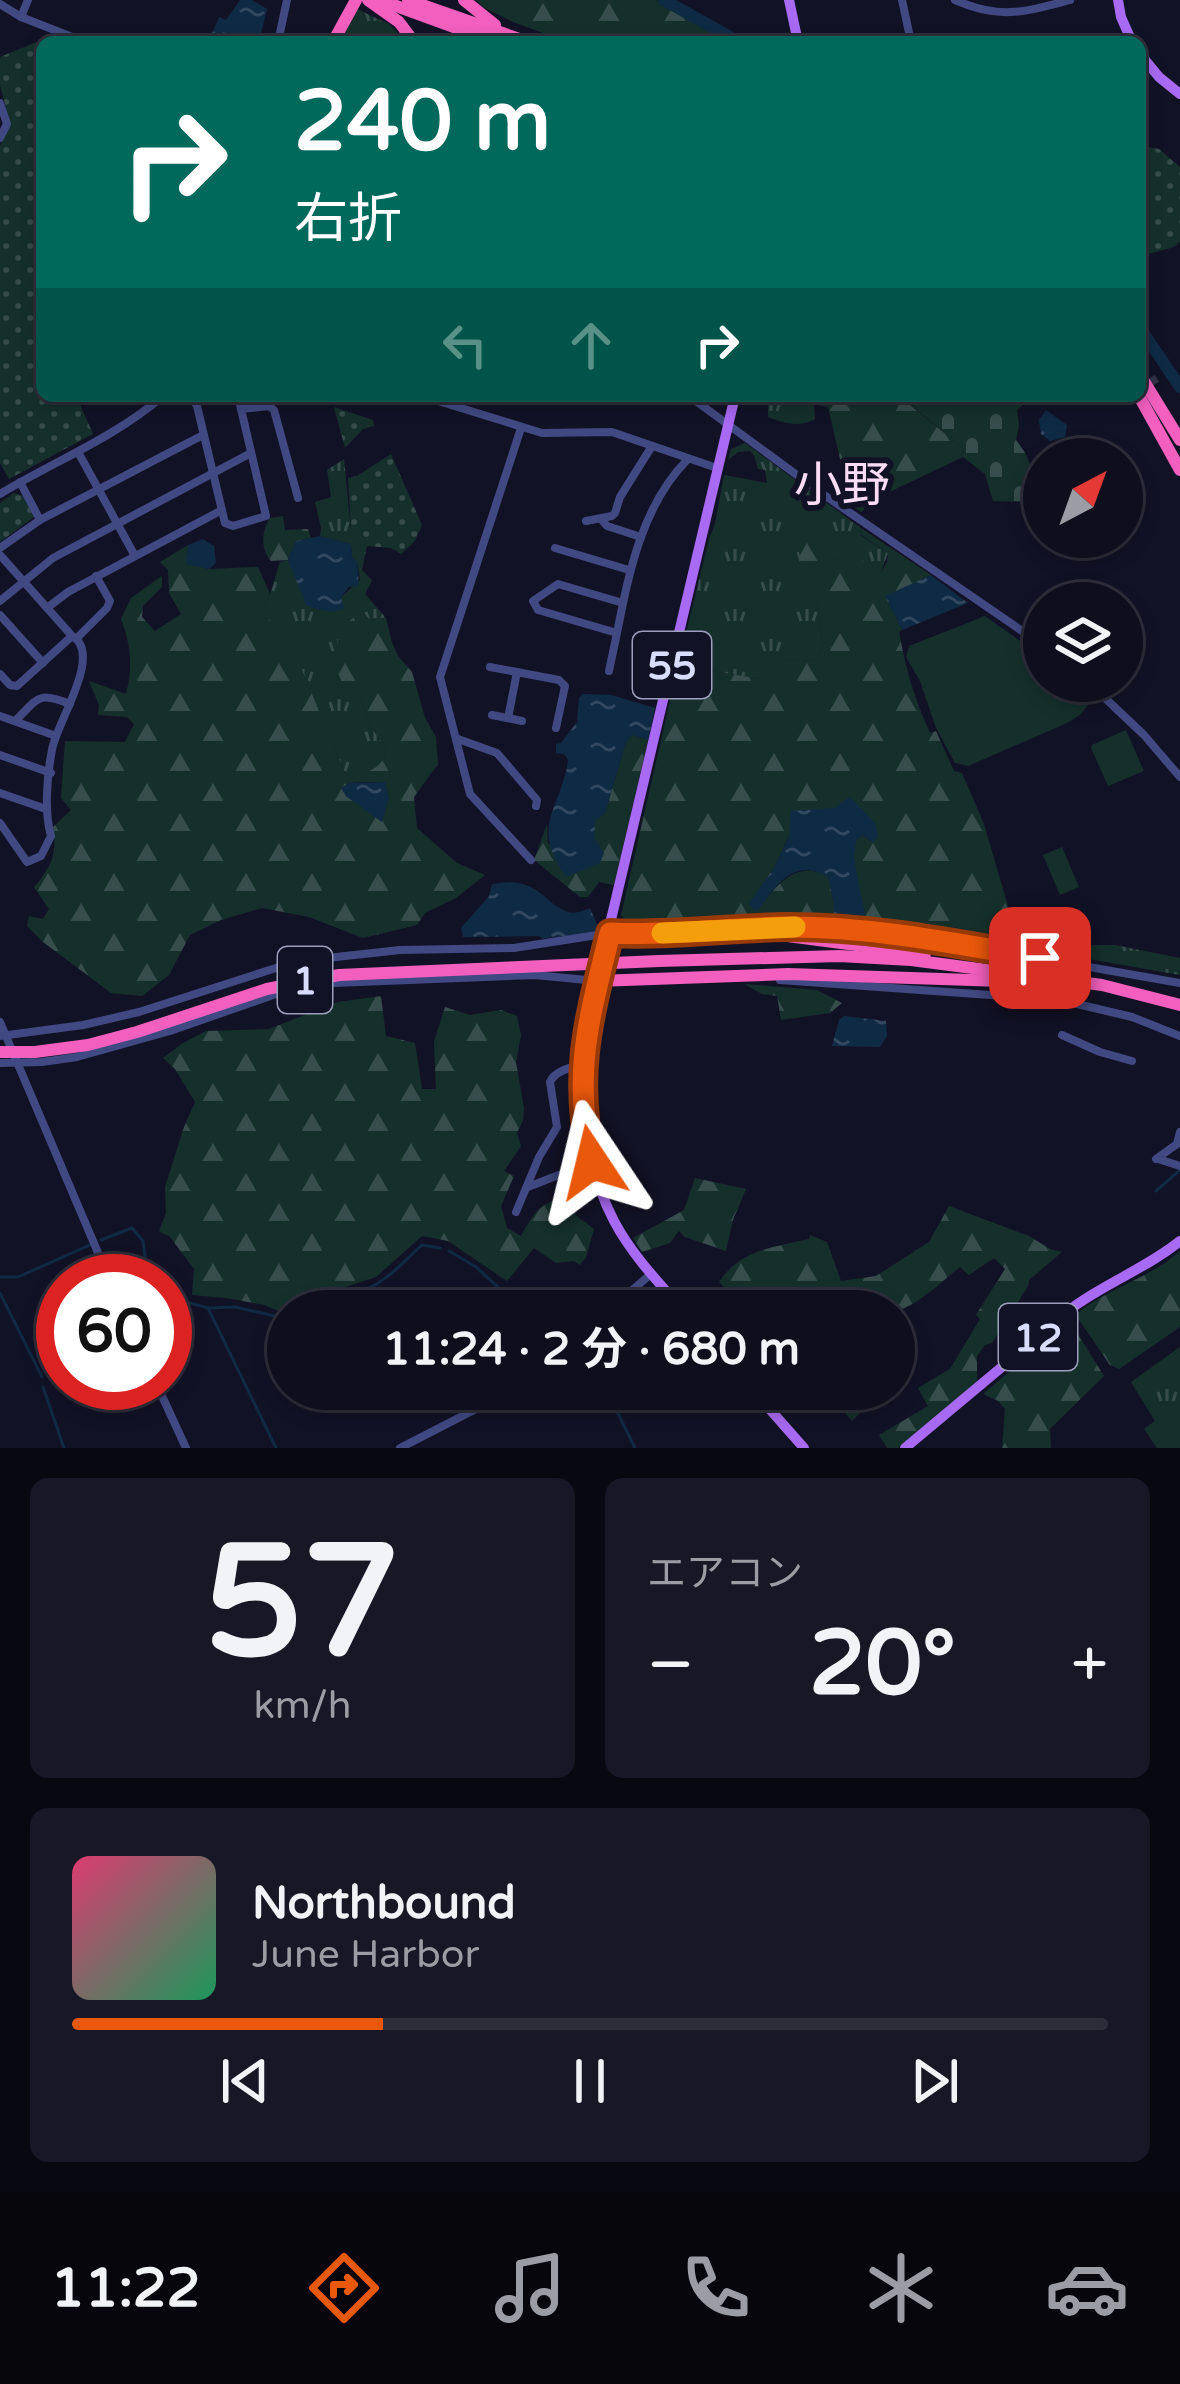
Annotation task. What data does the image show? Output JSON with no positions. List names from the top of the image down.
{
  "streets": {
    "highway": ["1"],
    "main road": ["55", "12"]
  },
  "crossings": [
    ["55", "1"]
  ],
  "districts": ["小野"],
  "north": "top right",
  "page": {
    "turn": ["240 m", "右折"],
    "limit": "60",
    "trip": "11:24 · 2 分 · 680 m",
    "tile": [
      ["57", "km/h"],
      "エアコン"
    ],
    "heat": ["−", "20°", "+"],
    "song": ["Northbound", "June Harbor"],
    "tabs": "11:22"
  }
}
